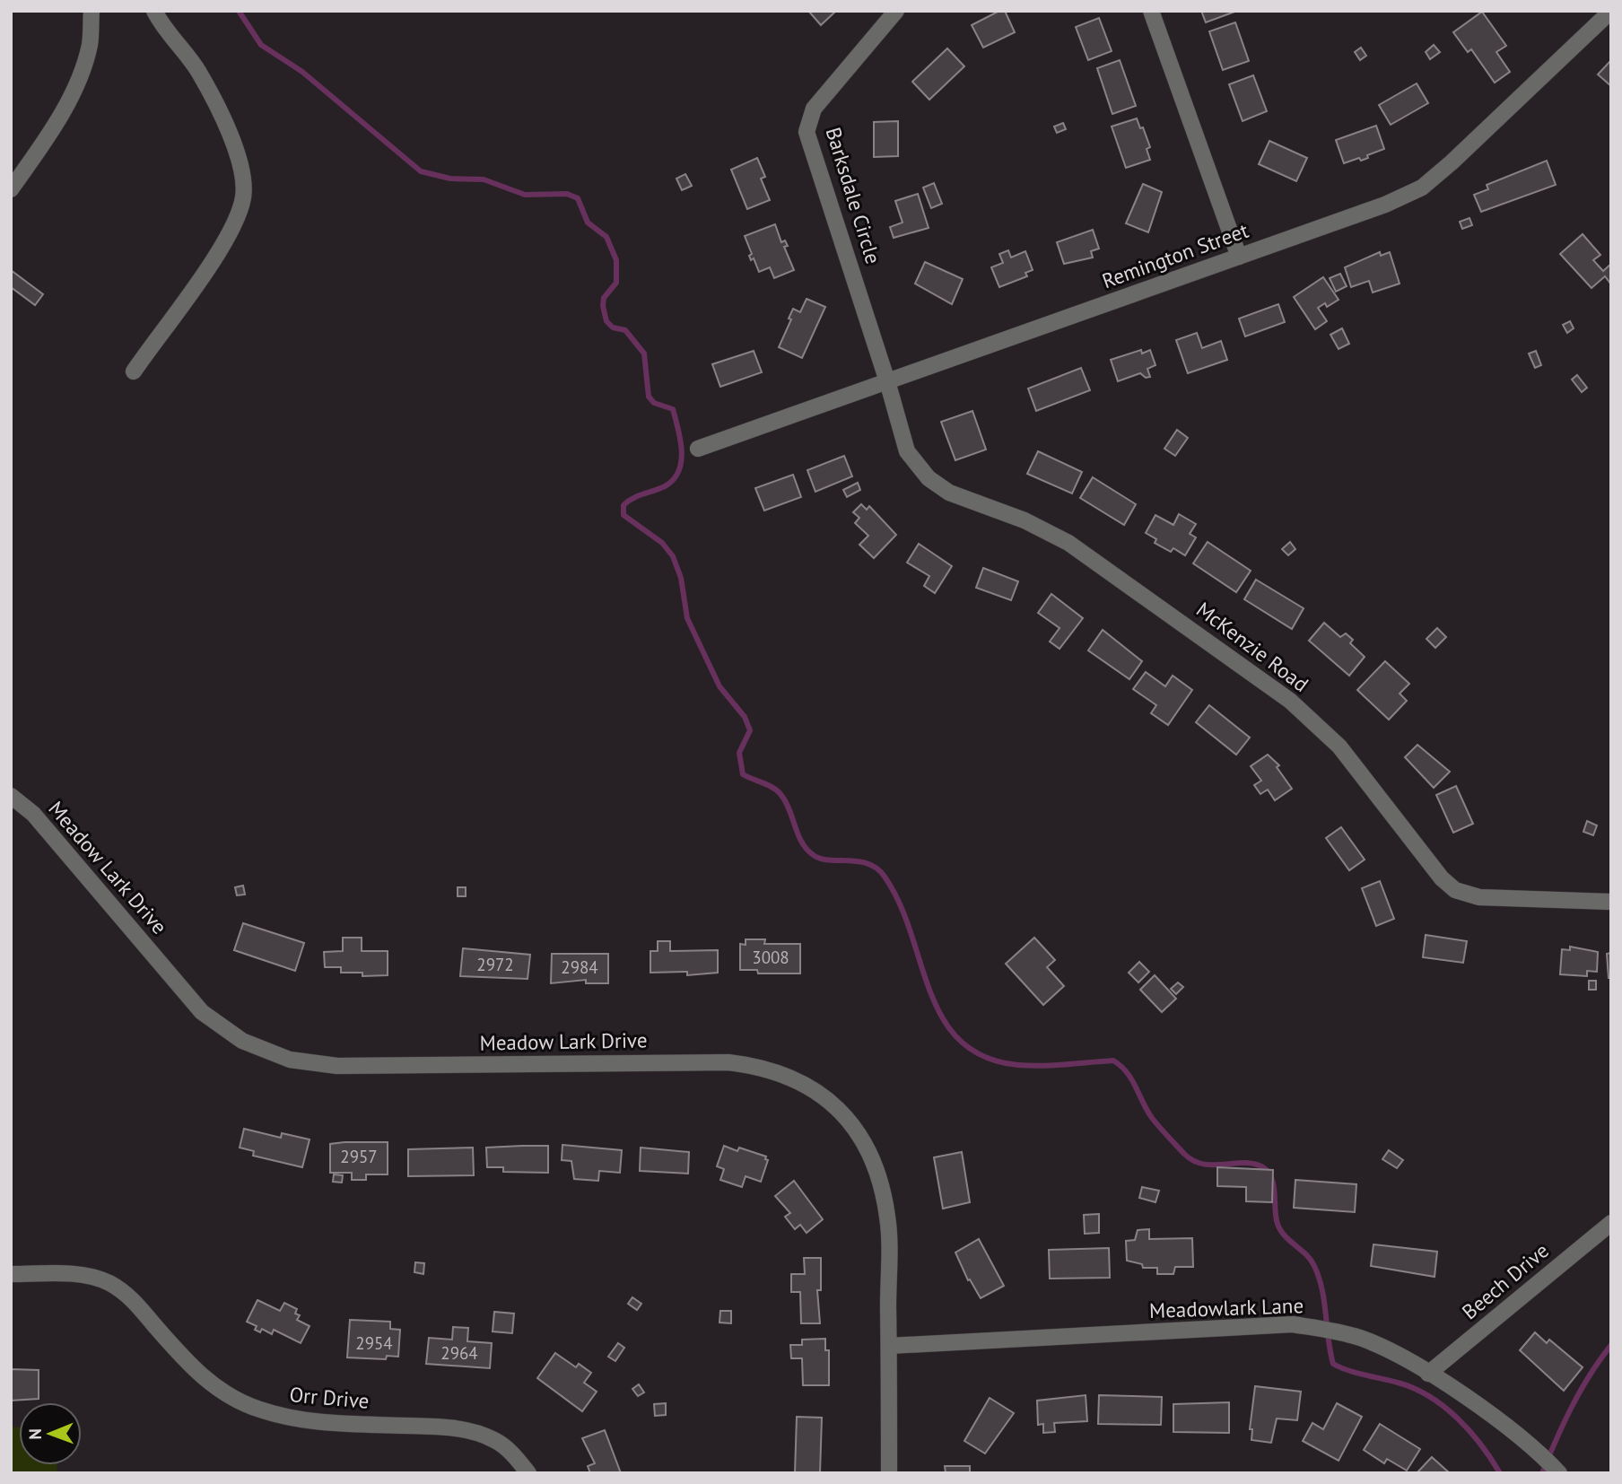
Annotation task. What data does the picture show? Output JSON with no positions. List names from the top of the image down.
{
  "streets": {
    "street": [
      "Barksdale Circle",
      "Remington Street",
      "McKenzie Road",
      "Meadow Lark Drive",
      "Beech Drive",
      "Meadowlark Lane",
      "Orr Drive"
    ]
  },
  "crossings": [
    ["Barksdale Circle", "Remington Street"],
    ["Barksdale Circle", "McKenzie Road"],
    ["Remington Street", "McKenzie Road"],
    ["Meadow Lark Drive", "Meadowlark Lane"],
    ["Beech Drive", "Meadowlark Lane"]
  ],
  "house_numbers": [
    "3008",
    "2972",
    "2984",
    "2957",
    "2954",
    "2964"
  ],
  "north": "left"
}
